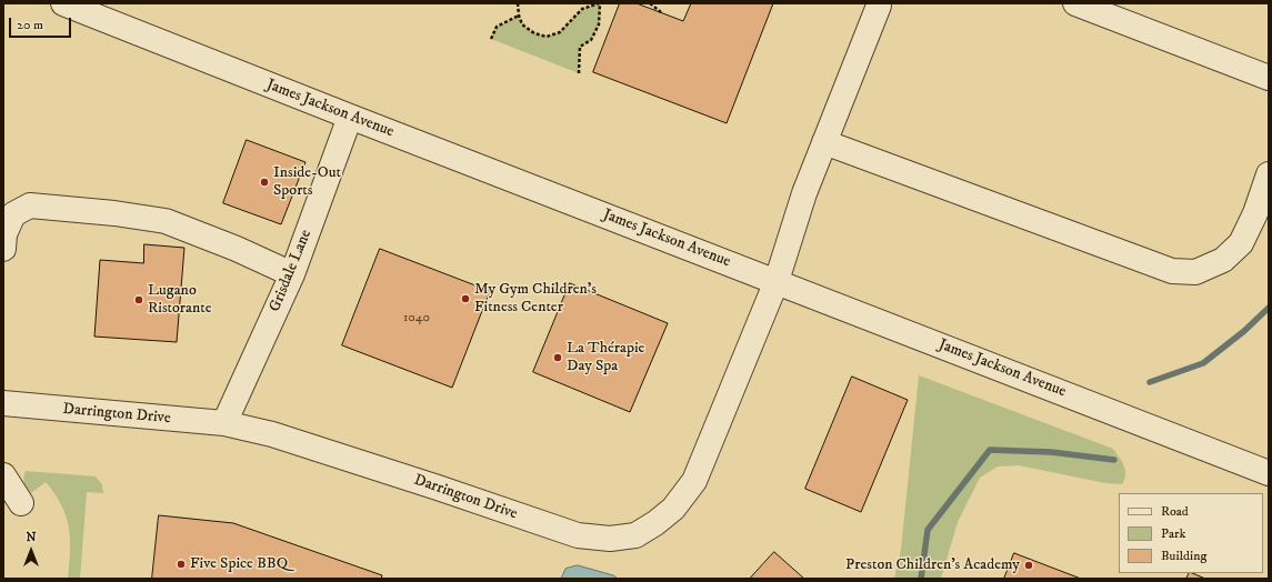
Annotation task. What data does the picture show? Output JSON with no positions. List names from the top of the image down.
{
  "streets": {
    "street": ["James Jackson Avenue", "Grisdale Lane", "Darrington Drive"]
  },
  "crossings": [
    ["James Jackson Avenue", "Grisdale Lane"],
    ["James Jackson Avenue", "Darrington Drive"],
    ["Grisdale Lane", "Darrington Drive"]
  ],
  "places": [
    "Inside-Out Sports",
    "My Gym Children's Fitness Center",
    "Lugano Ristorante",
    "La Thérapie Day Spa",
    "Five Spice BBQ",
    "Preston Children's Academy"
  ],
  "house_numbers": ["1040"],
  "legend": ["Road", "Park", "Building"],
  "scale_bar": "20 m",
  "north": "top"
}
